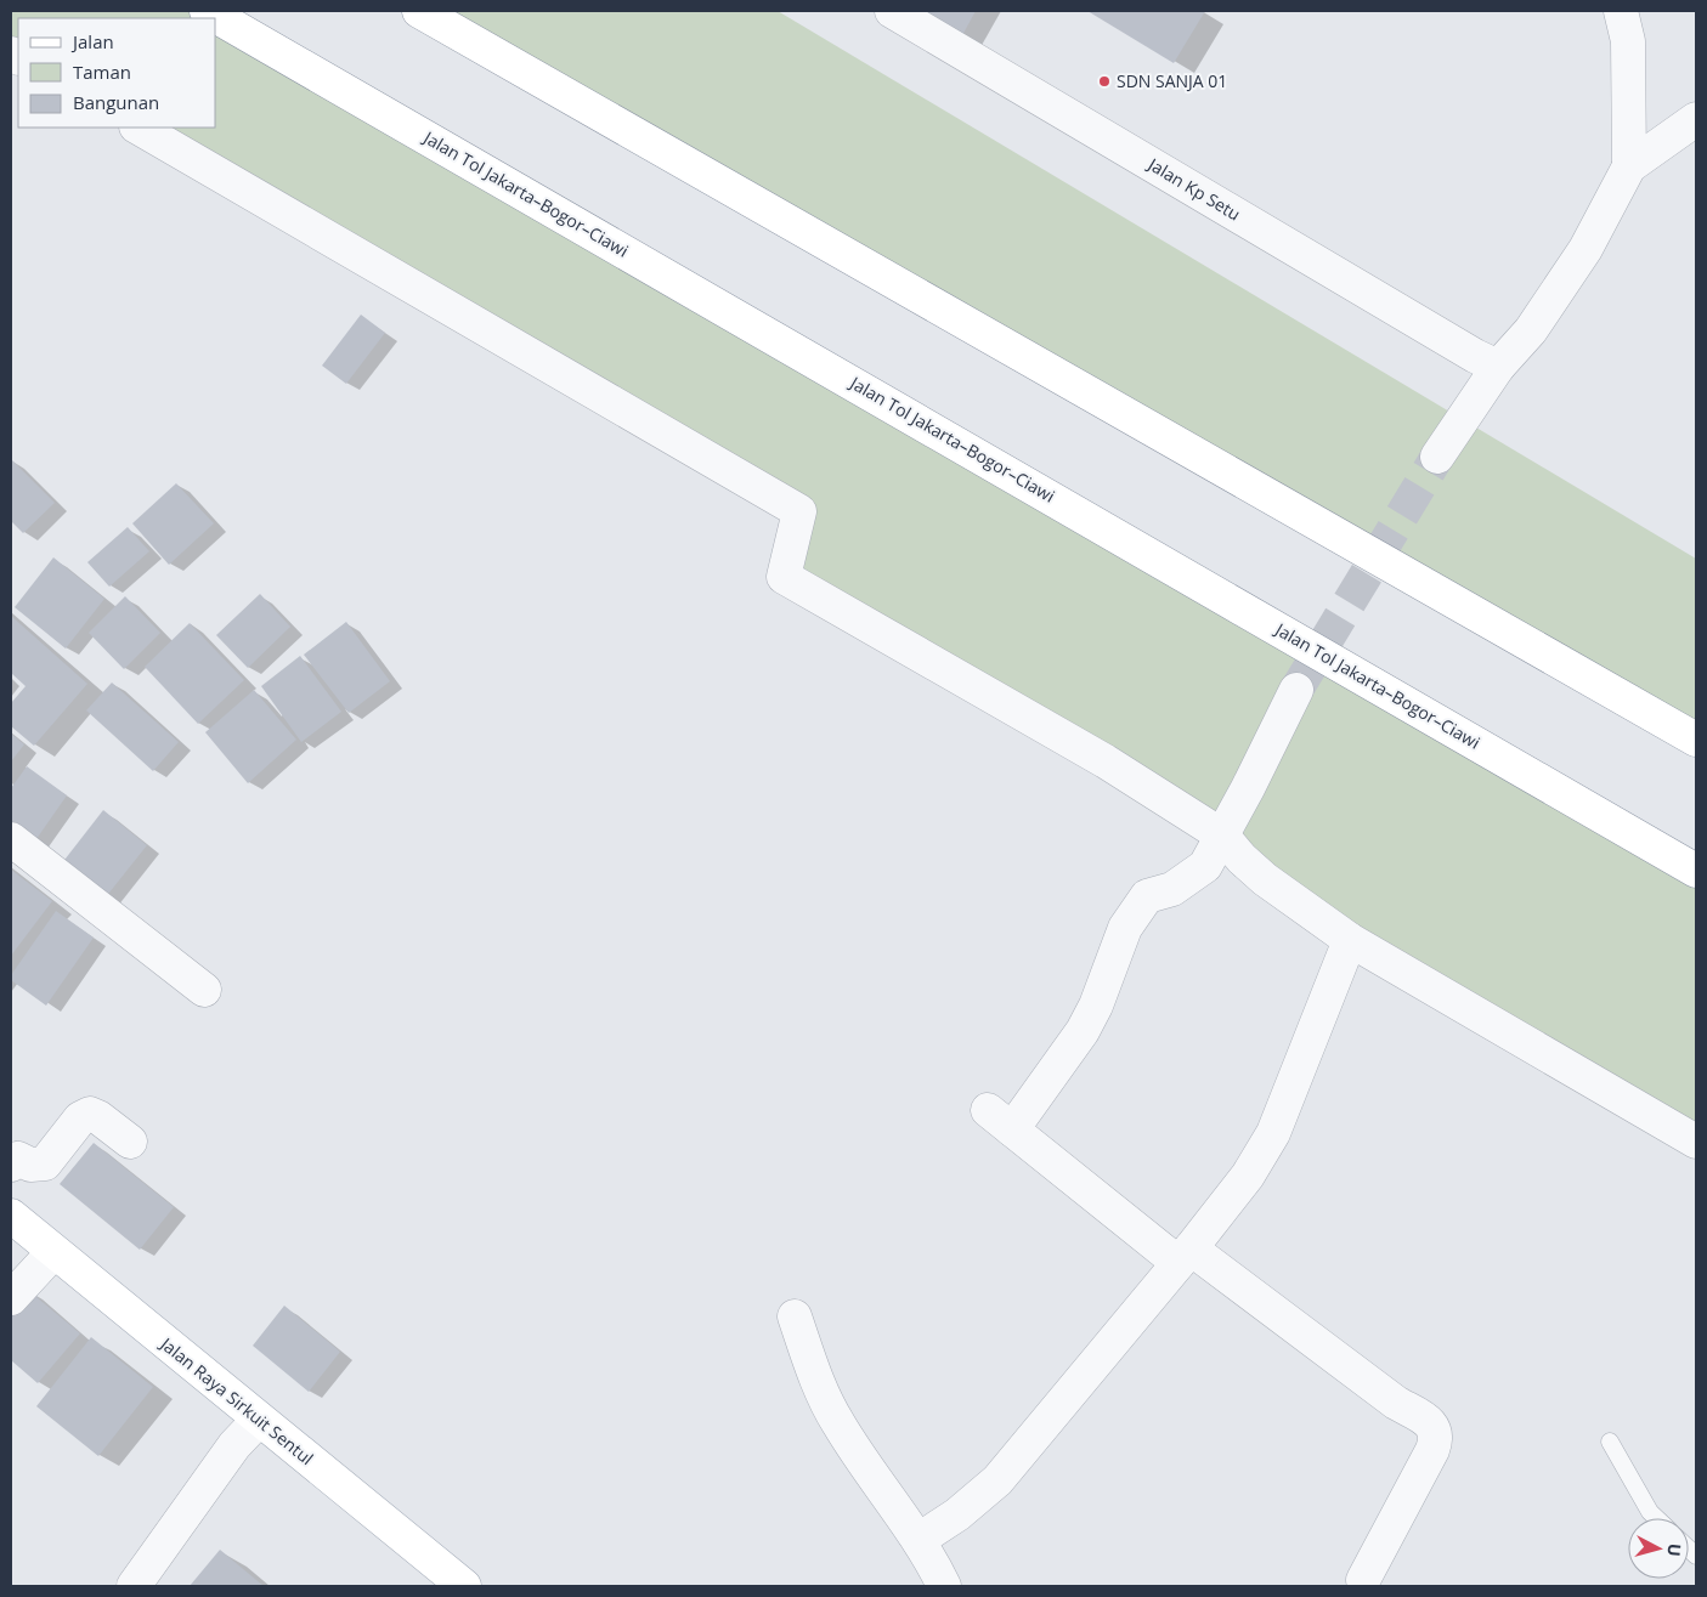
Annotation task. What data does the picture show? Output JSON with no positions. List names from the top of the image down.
{
  "streets": {
    "main road": ["Jalan Tol Jakarta–Bogor–Ciawi", "Jalan Raya Sirkuit Sentul"],
    "street": ["Jalan Kp Setu"]
  },
  "places": ["SDN SANJA 01"],
  "legend": ["Jalan", "Taman", "Bangunan"],
  "north": "right"
}
